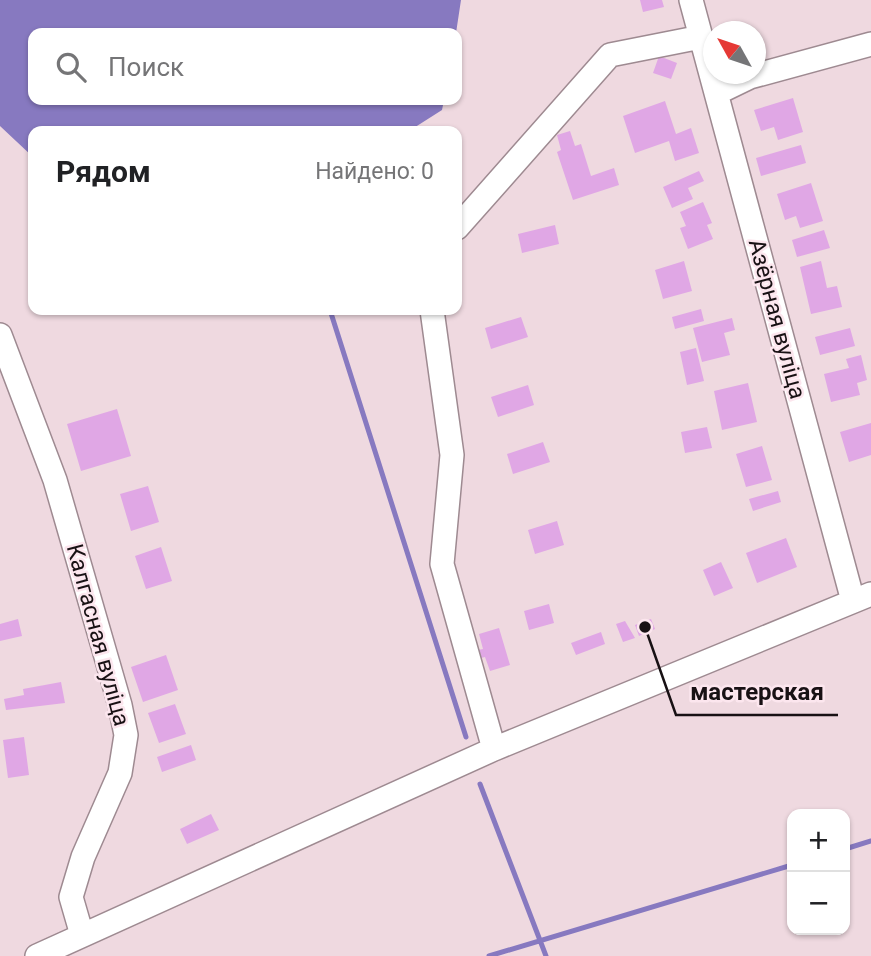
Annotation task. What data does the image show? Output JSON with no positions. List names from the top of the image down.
{
  "streets": {
    "street": ["Азёрная вуліца", "Калгасная вуліца"]
  },
  "places": ["мастерская"],
  "north": "top left",
  "page": {
    "search": "Поиск",
    "heading": ["Рядом", "Найдено: 0"],
    "map_buttons": ["+", "−"]
  }
}
